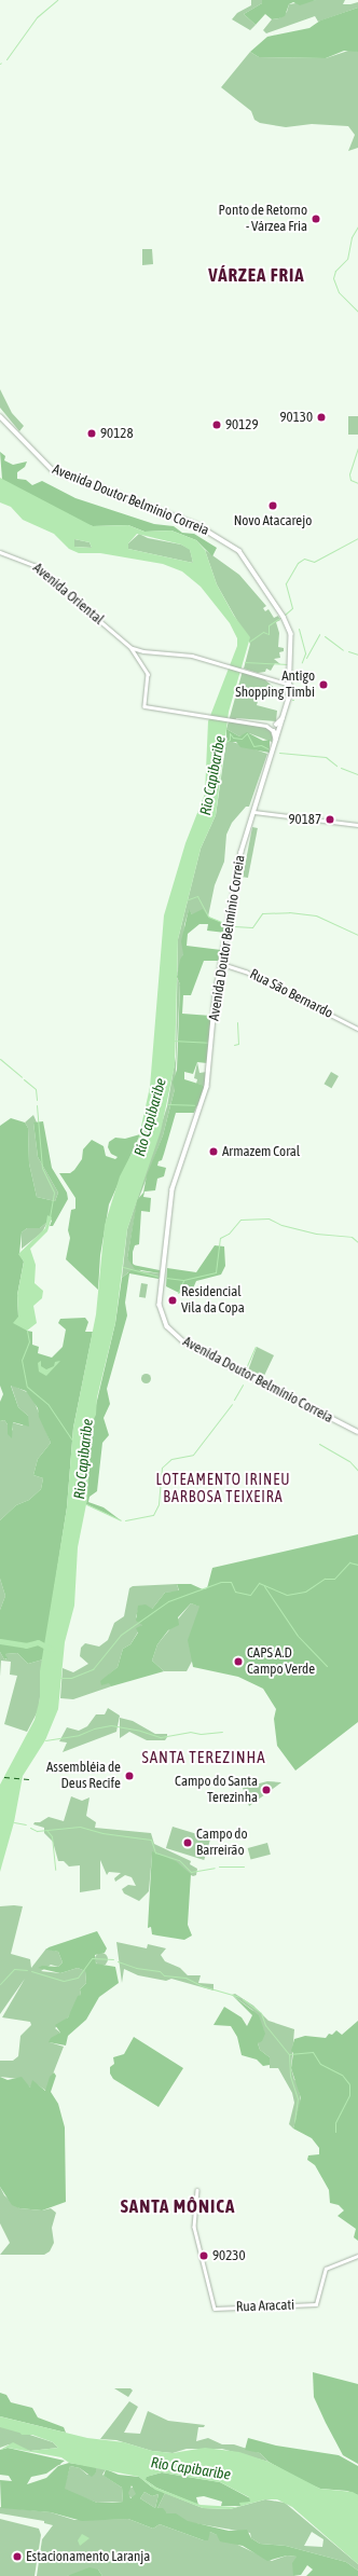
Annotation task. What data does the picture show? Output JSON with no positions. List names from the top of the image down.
{
  "streets": {
    "main road": ["Avenida Doutor Belmínio Correia"],
    "street": ["Avenida Oriental", "Rua São Bernardo", "Rua Aracati"]
  },
  "crossings": [
    ["Avenida Doutor Belmínio Correia", "Avenida Oriental"],
    ["Avenida Doutor Belmínio Correia", "Rua São Bernardo"]
  ],
  "districts": [
    "VÁRZEA FRIA",
    "LOTEAMENTO IRINEU BARBOSA TEIXEIRA",
    "SANTA TEREZINHA",
    "SANTA MÔNICA"
  ],
  "water": ["Rio Capibaribe"],
  "places": [
    "Ponto de Retorno - Várzea Fria",
    "90130",
    "90129",
    "90128",
    "Novo Atacarejo",
    "Antigo Shopping Timbi",
    "90187",
    "Armazem Coral",
    "Residencial Vila da Copa",
    "CAPS A.D Campo Verde",
    "Assembléia de Deus Recife",
    "Campo do Santa Terezinha",
    "Campo do Barreirão",
    "90230",
    "Estacionamento Laranja"
  ]
}
